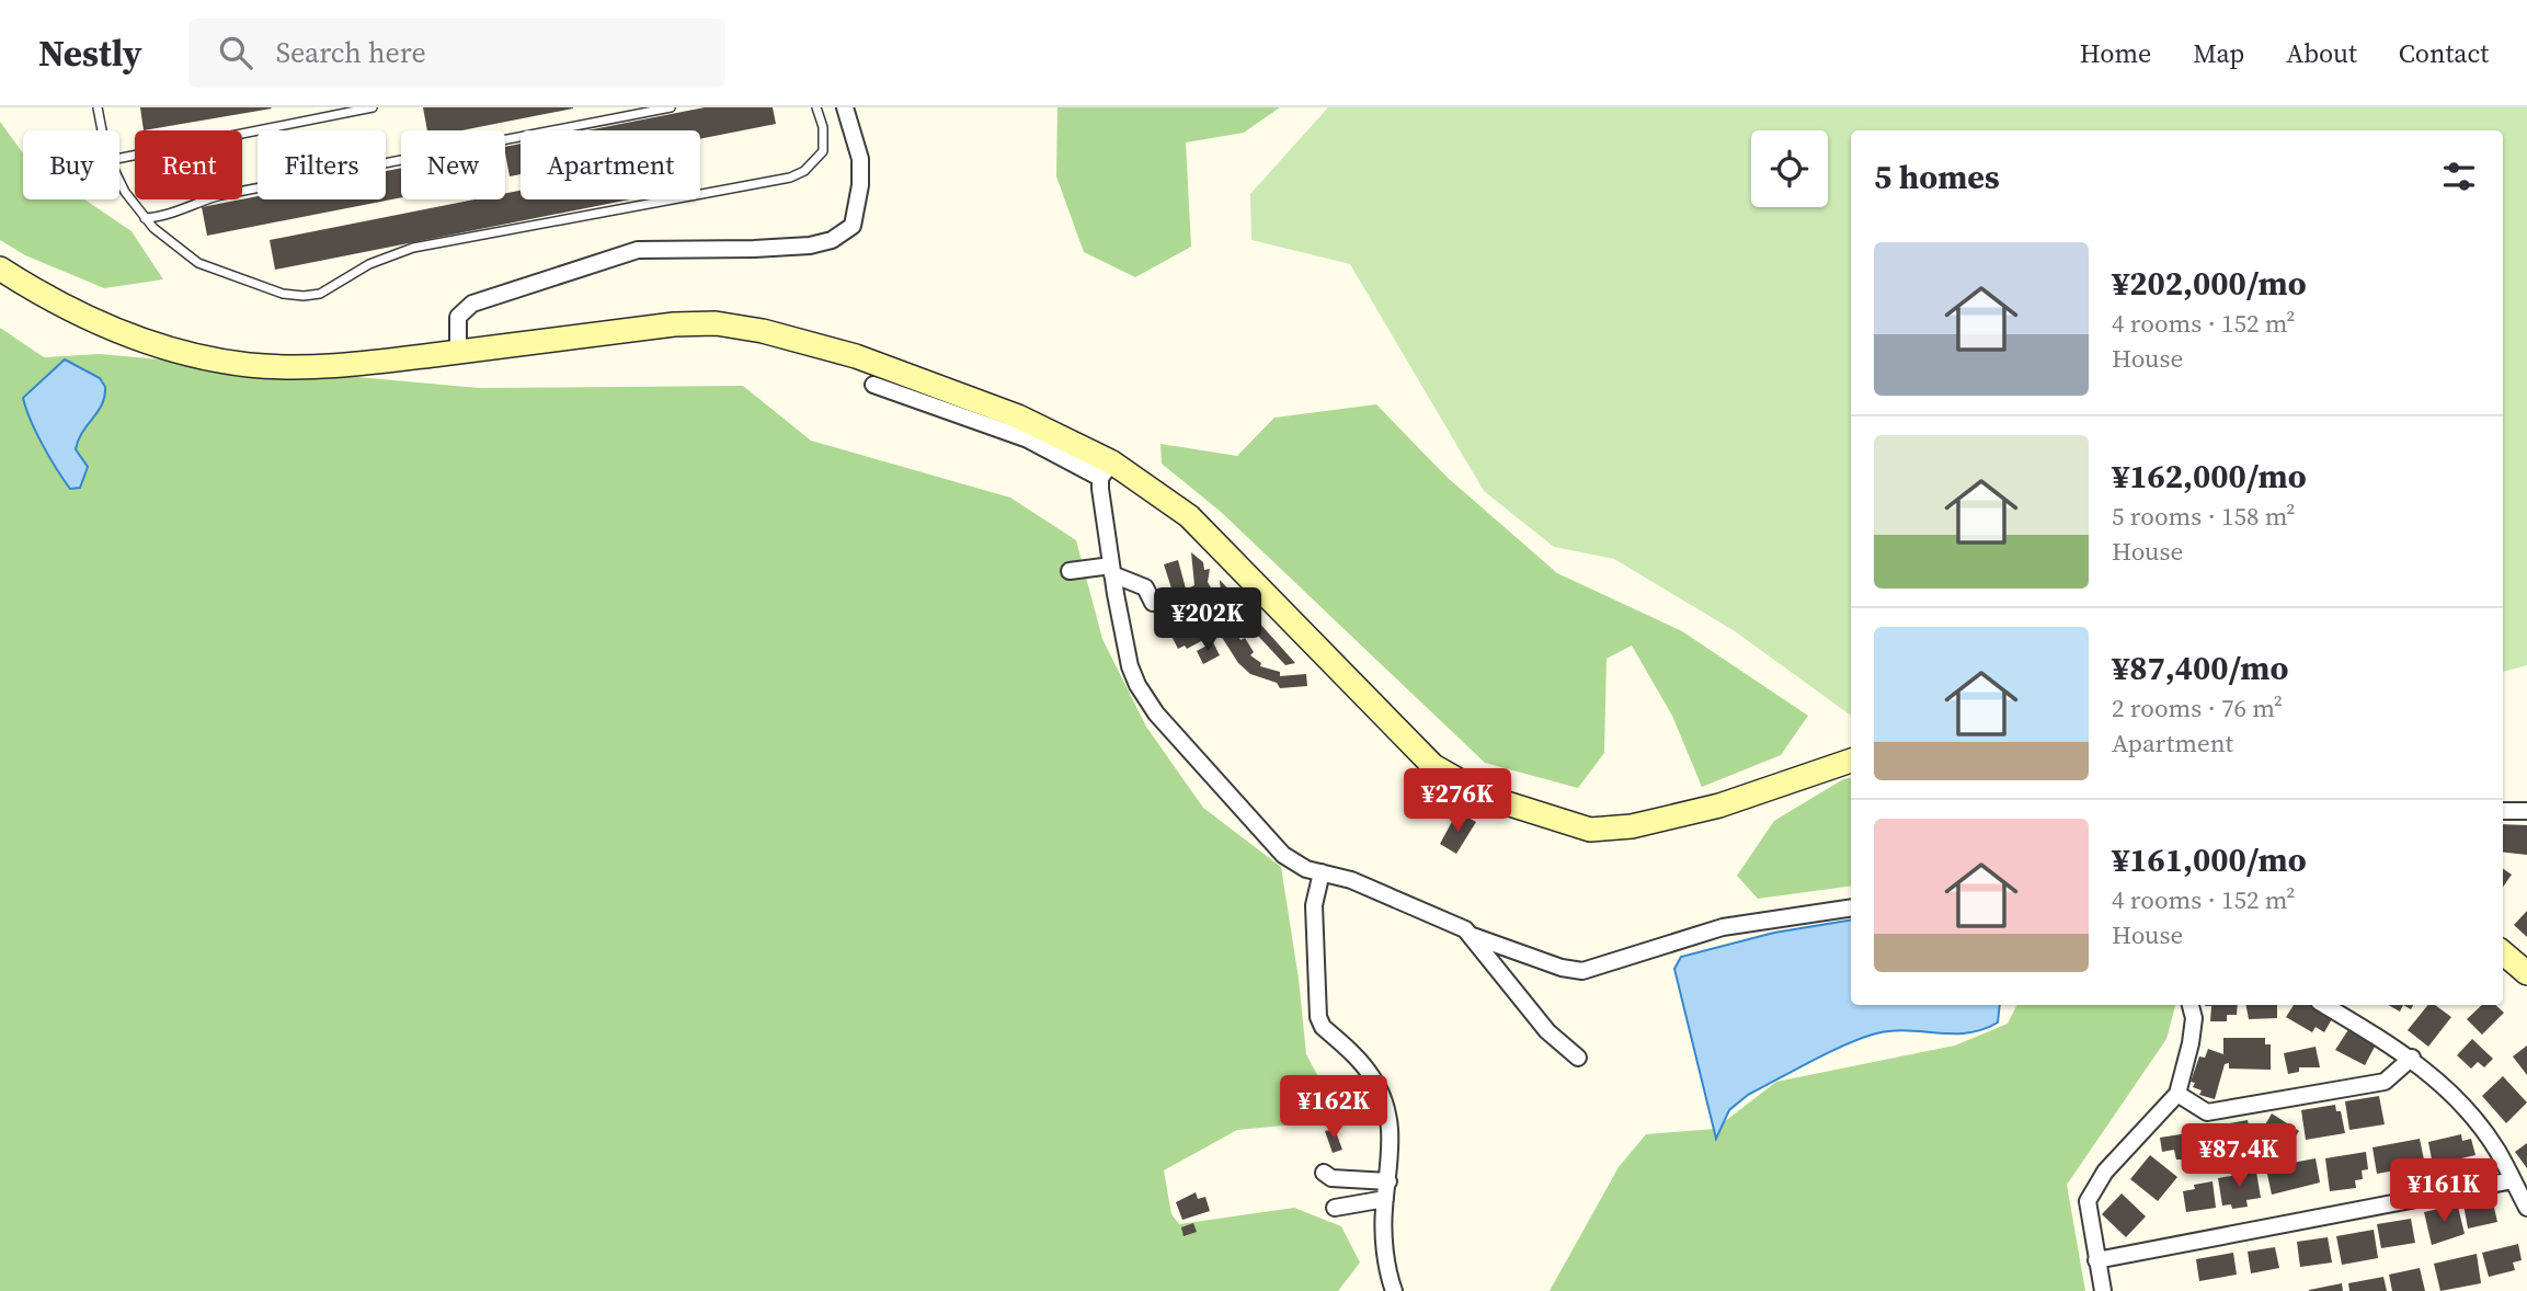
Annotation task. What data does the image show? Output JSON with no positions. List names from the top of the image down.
{
  "page": {
    "header": "Nestly",
    "search": "Search here",
    "nav": [
      "Home",
      "Map",
      "About",
      "Contact"
    ],
    "chip": [
      "Buy",
      "Rent",
      "Filters",
      "New",
      "Apartment"
    ],
    "heading": "5 homes",
    "list": [
      {
        "name": "¥202,000/mo",
        "note": "4 rooms · 152 m² · House"
      },
      {
        "name": "¥162,000/mo",
        "note": "5 rooms · 158 m² · House"
      },
      {
        "name": "¥87,400/mo",
        "note": "2 rooms · 76 m² · Apartment"
      },
      {
        "name": "¥161,000/mo",
        "note": "4 rooms · 152 m² · House"
      }
    ],
    "price": [
      "¥202K",
      "¥276K",
      "¥162K",
      "¥87.4K",
      "¥161K"
    ]
  }
}
